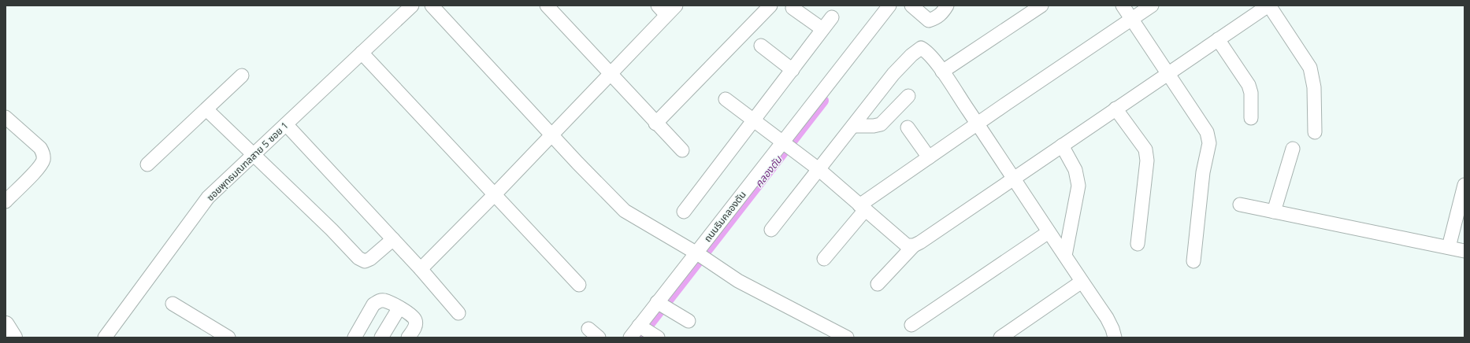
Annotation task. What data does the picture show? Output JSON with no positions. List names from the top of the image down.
{
  "streets": {
    "street": ["ซอยพุทธมณฑลสาย 5 ซอย 1", "ถนนริมคลองตัน"]
  },
  "water": ["คลองตัน"]
}
